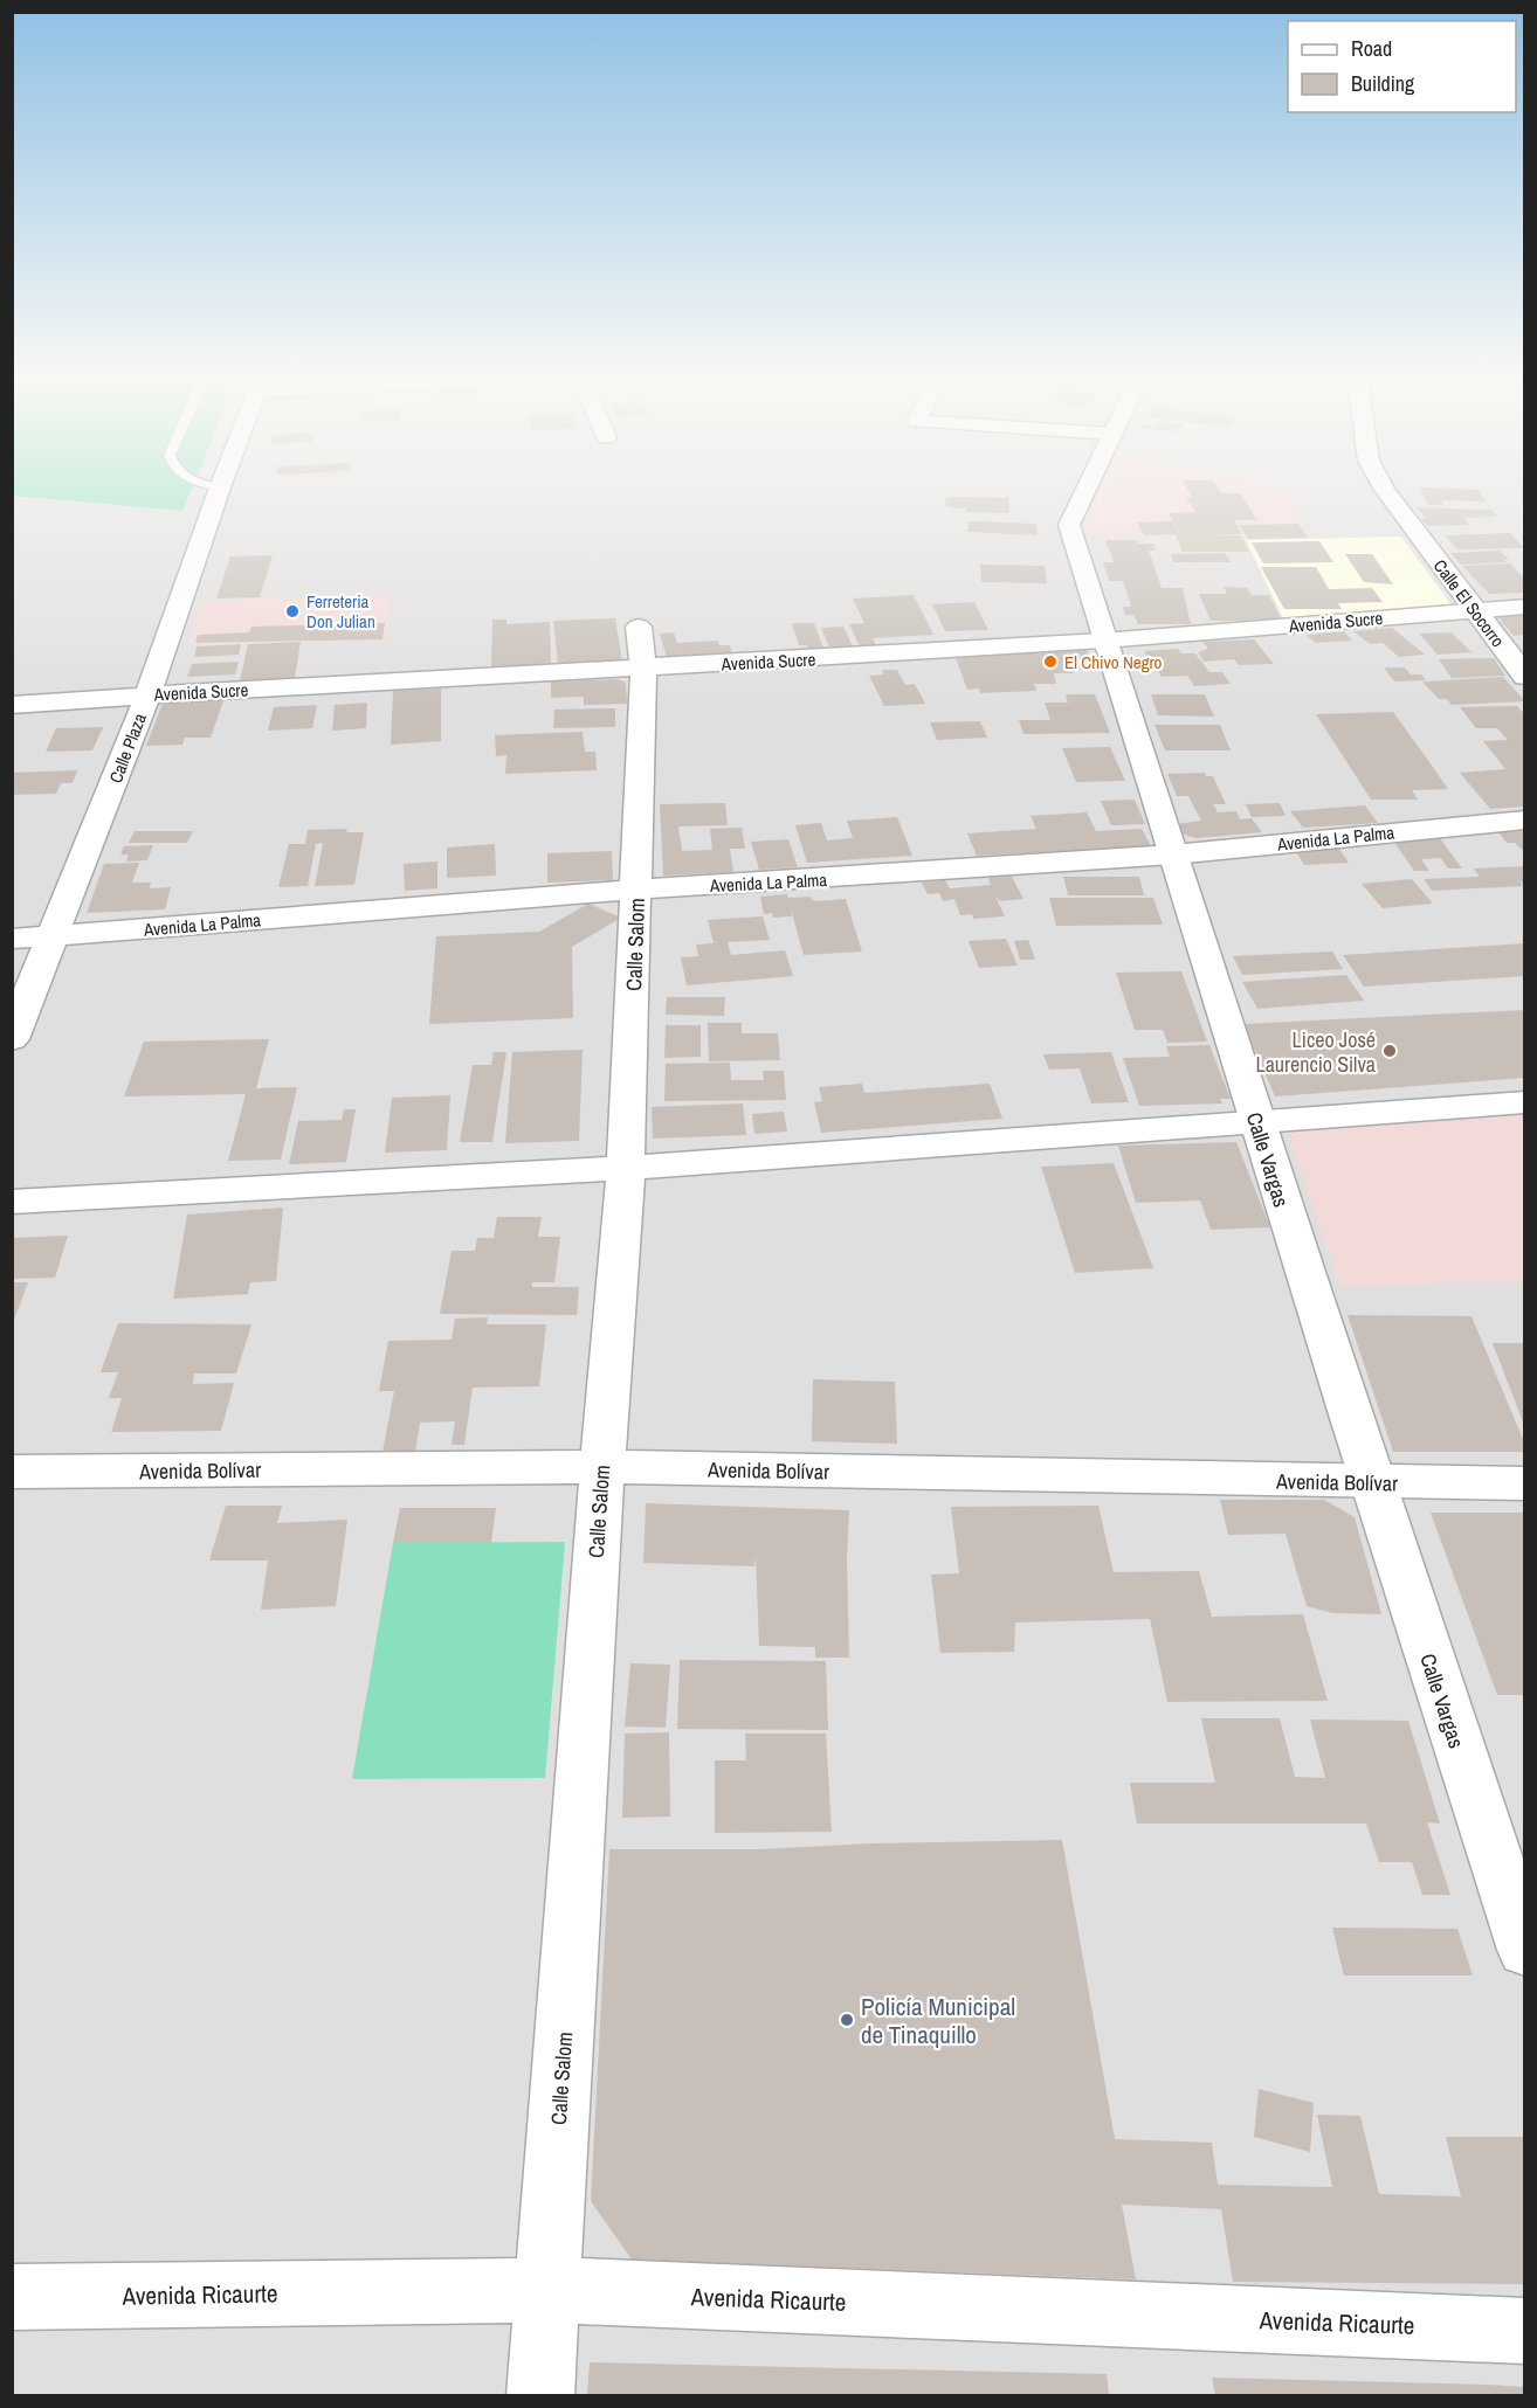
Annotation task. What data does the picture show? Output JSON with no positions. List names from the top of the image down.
{
  "streets": {
    "street": [
      "Calle El Socorro",
      "Avenida Sucre",
      "Calle Plaza",
      "Avenida La Palma",
      "Calle Salom",
      "Calle Vargas",
      "Avenida Bolívar",
      "Avenida Ricaurte"
    ]
  },
  "crossings": [
    ["Calle El Socorro", "Avenida Sucre"],
    ["Avenida Sucre", "Calle Plaza"],
    ["Avenida Sucre", "Calle Salom"],
    ["Avenida Sucre", "Calle Vargas"],
    ["Calle Plaza", "Avenida La Palma"],
    ["Avenida La Palma", "Calle Salom"],
    ["Avenida La Palma", "Calle Vargas"],
    ["Calle Salom", "Avenida Bolívar"],
    ["Calle Salom", "Avenida Ricaurte"],
    ["Calle Vargas", "Avenida Bolívar"]
  ],
  "places": [
    "Ferreteria Don Julian",
    "El Chivo Negro",
    "Liceo José Laurencio Silva",
    "Policía Municipal de Tinaquillo"
  ],
  "legend": ["Road", "Building"]
}
